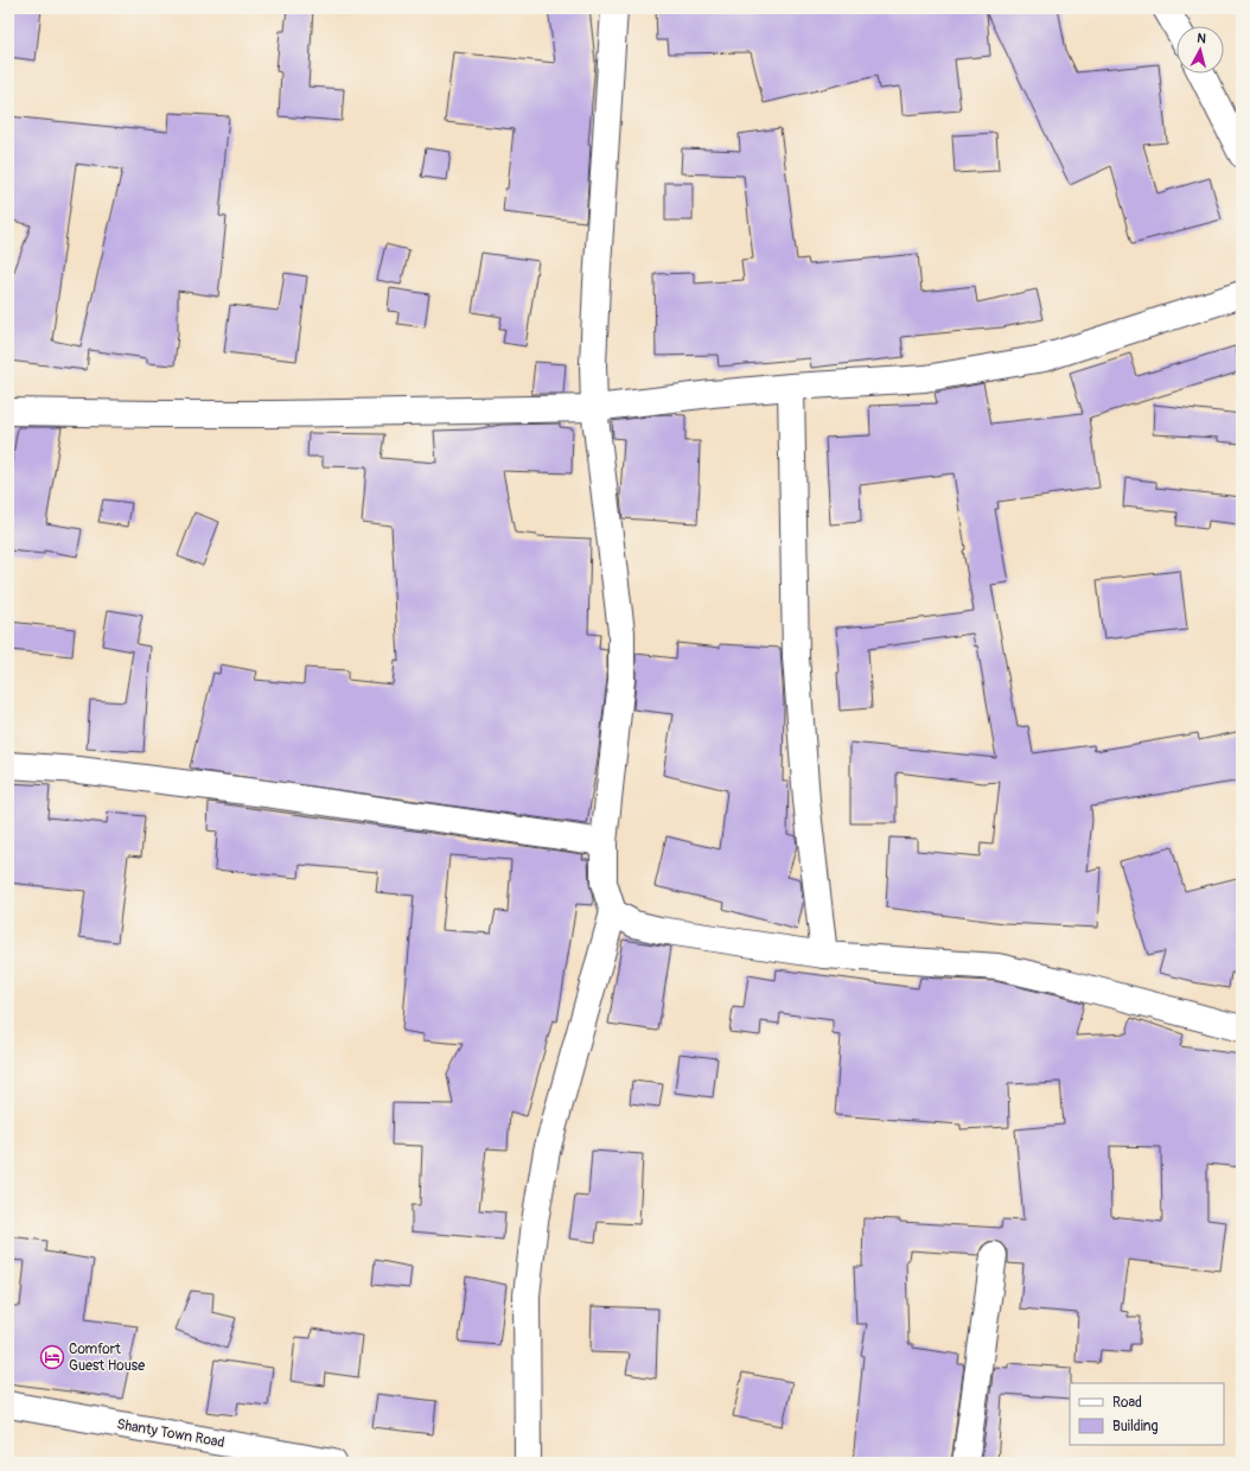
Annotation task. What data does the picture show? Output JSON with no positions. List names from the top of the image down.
{
  "streets": {
    "street": ["Shanty Town Road"]
  },
  "places": {
    "hotel": ["Comfort Guest House"]
  },
  "legend": ["Road", "Building"],
  "north": "top"
}
